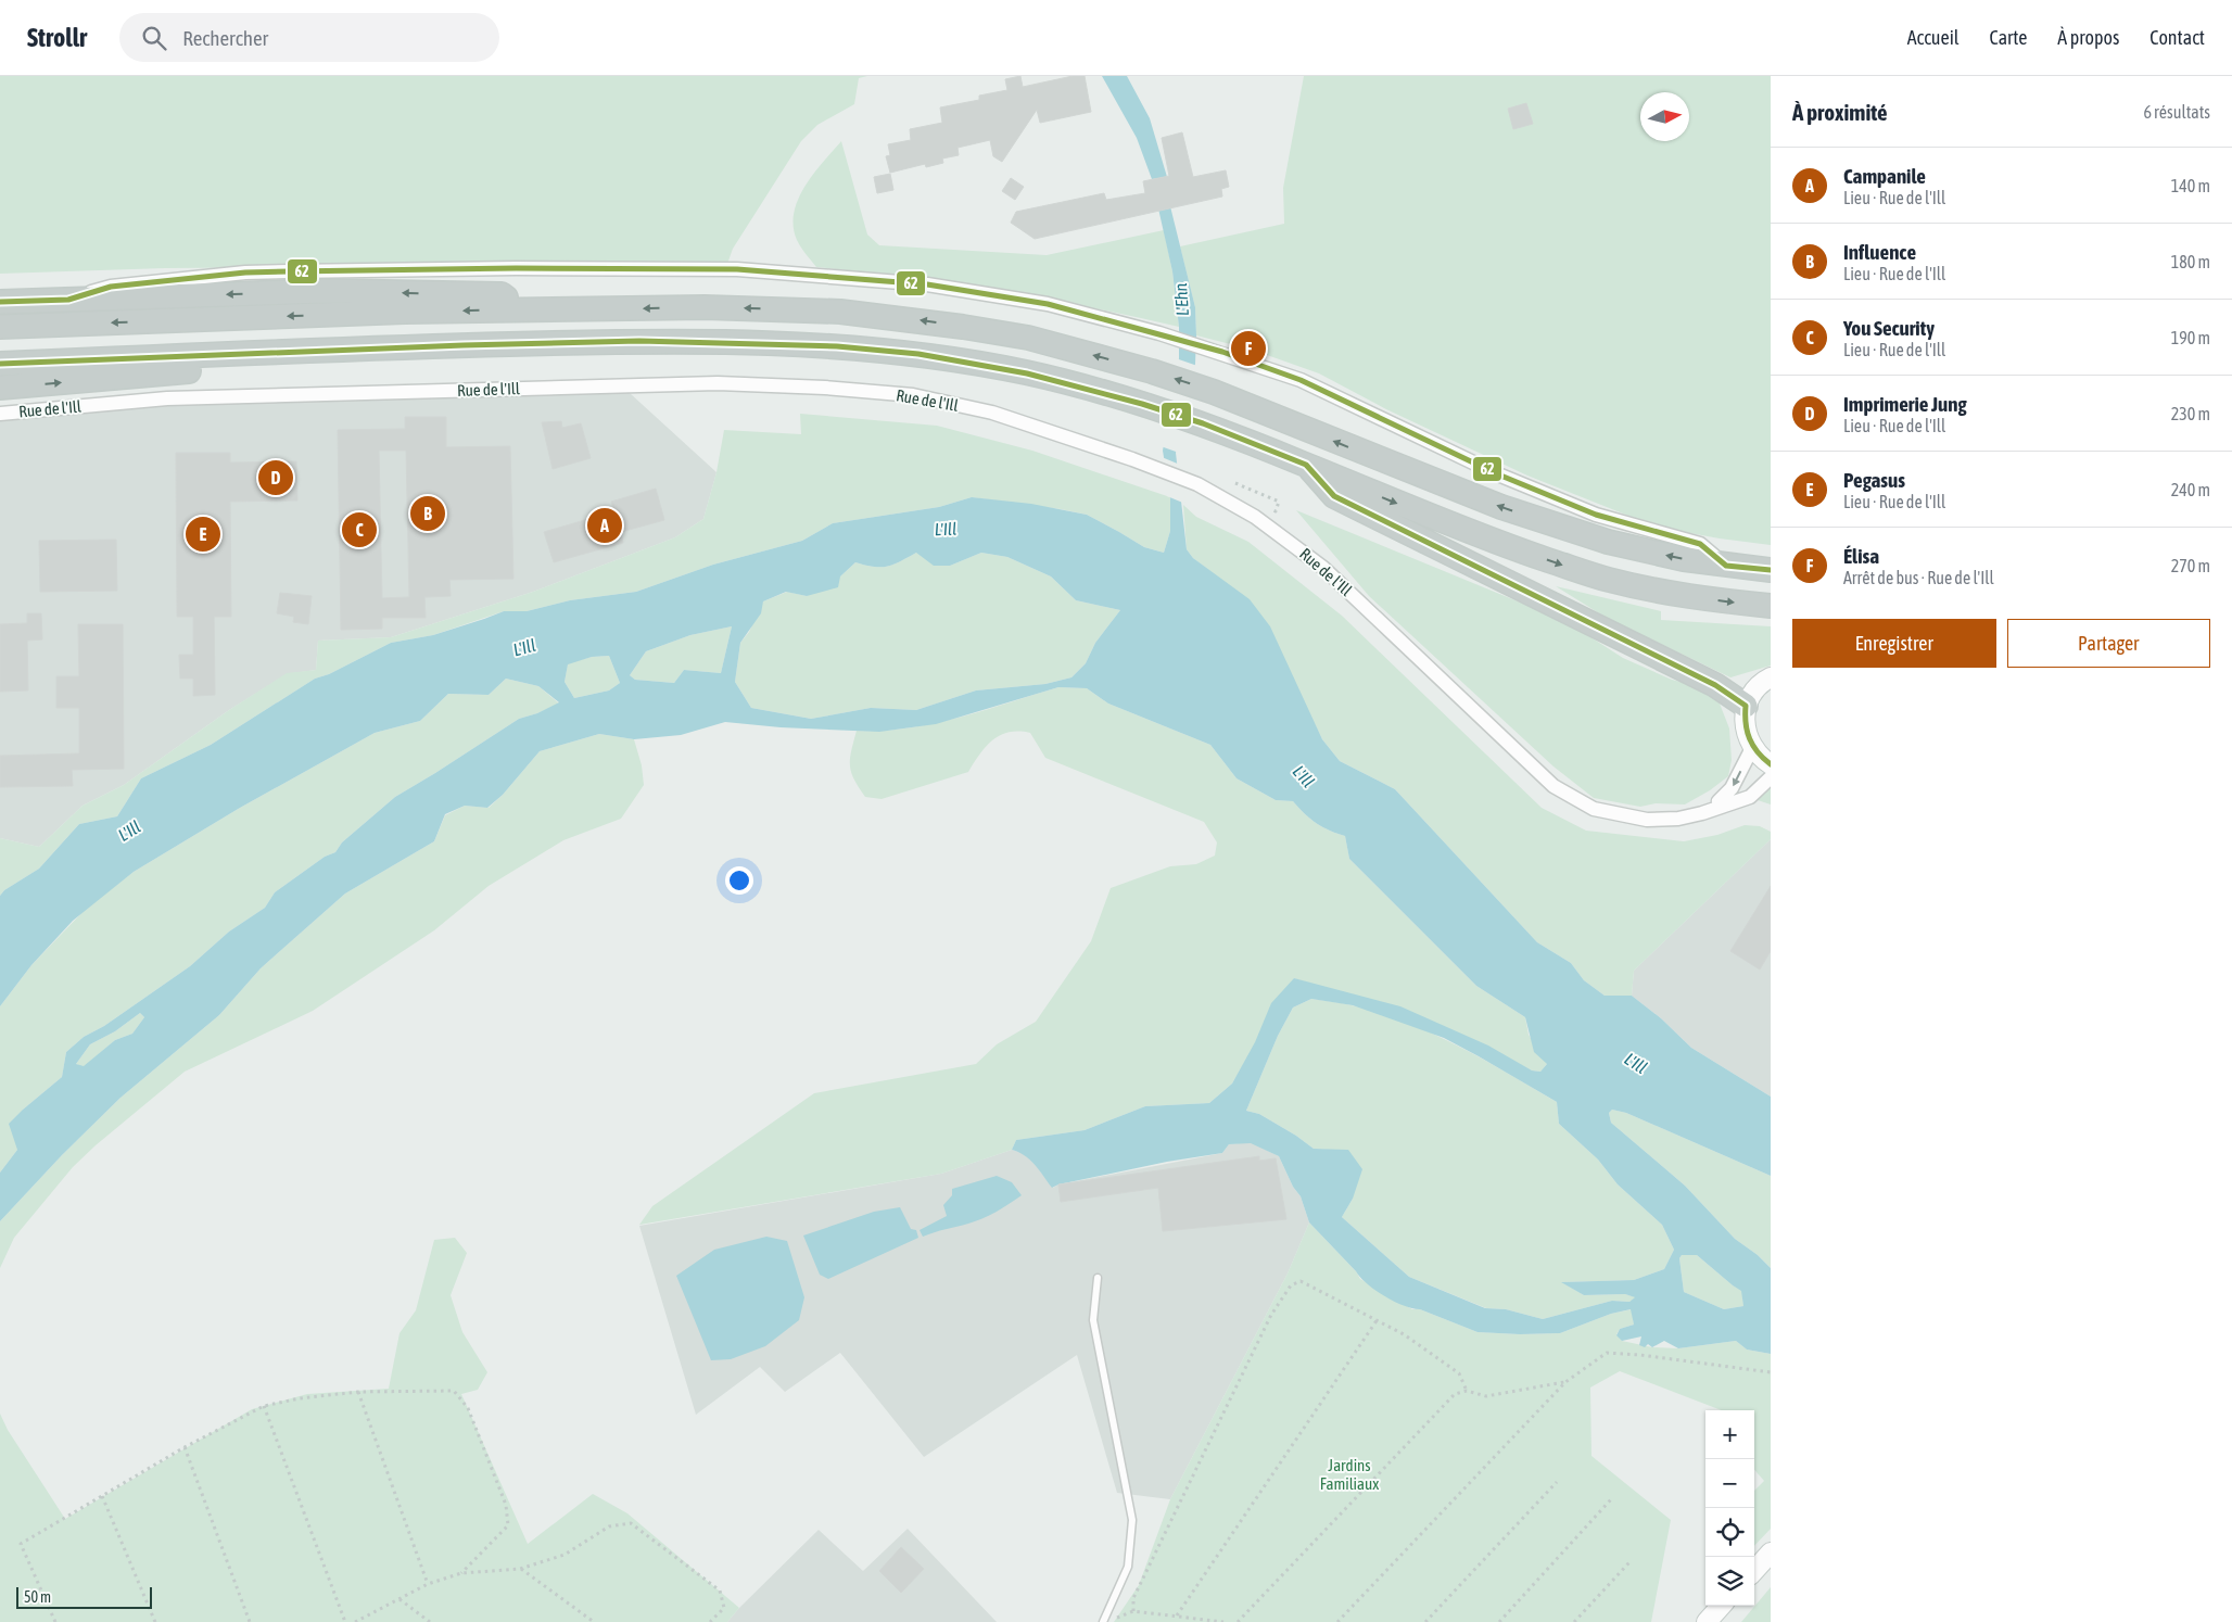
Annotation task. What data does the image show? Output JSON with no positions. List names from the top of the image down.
{
  "streets": {
    "street": ["Rue de l'Ill"]
  },
  "water": ["L'Ehn", "L'Ill"],
  "parks": ["Jardins Familiaux"],
  "lines": ["transit line 62"],
  "scale_bar": "50 m",
  "north": "right",
  "page": {
    "header": "Strollr",
    "search": "Rechercher",
    "nav": [
      "Accueil",
      "Carte",
      "À propos",
      "Contact"
    ],
    "heading": ["À proximité", "6 résultats"],
    "list": [
      {
        "mark": "A",
        "name": "Campanile",
        "note": "Lieu · Rue de l'Ill",
        "value": "140 m"
      },
      {
        "mark": "B",
        "name": "Influence",
        "note": "Lieu · Rue de l'Ill",
        "value": "180 m"
      },
      {
        "mark": "C",
        "name": "You Security",
        "note": "Lieu · Rue de l'Ill",
        "value": "190 m"
      },
      {
        "mark": "D",
        "name": "Imprimerie Jung",
        "note": "Lieu · Rue de l'Ill",
        "value": "230 m"
      },
      {
        "mark": "E",
        "name": "Pegasus",
        "note": "Lieu · Rue de l'Ill",
        "value": "240 m"
      },
      {
        "mark": "F",
        "name": "Élisa",
        "note": "Arrêt de bus · Rue de l'Ill",
        "value": "270 m"
      }
    ],
    "pins": [
      "F",
      "D",
      "B",
      "A",
      "C",
      "E"
    ],
    "buttons": ["Enregistrer", "Partager"],
    "map_buttons": ["+", "−"],
    "scale": "50 m"
  }
}
